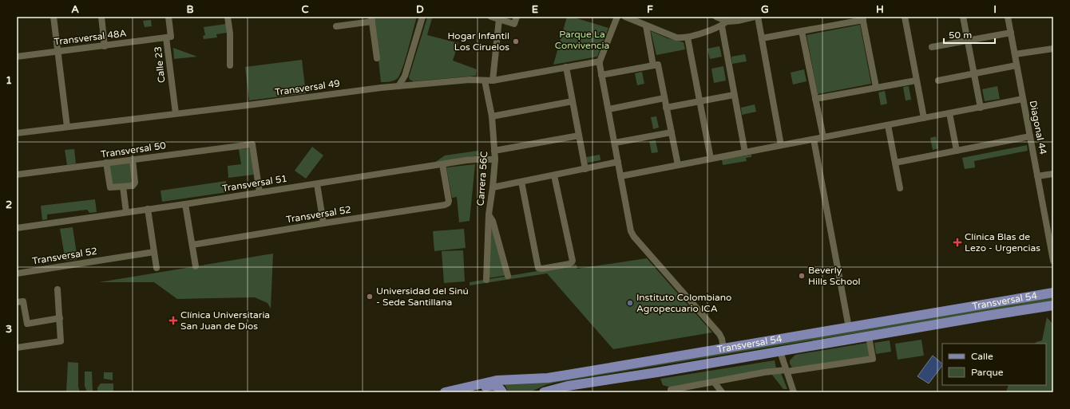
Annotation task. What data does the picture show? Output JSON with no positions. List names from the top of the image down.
{
  "streets": {
    "main road": ["Transversal 54"],
    "street": [
      "Transversal 48A",
      "Calle 23",
      "Transversal 49",
      "Diagonal 44",
      "Transversal 50",
      "Carrera 56C",
      "Transversal 51",
      "Transversal 52"
    ]
  },
  "crossings": [
    ["Transversal 48A", "Calle 23"],
    ["Calle 23", "Transversal 49"],
    ["Transversal 49", "Carrera 56C"],
    ["Transversal 50", "Transversal 51"],
    ["Carrera 56C", "Transversal 51"],
    ["Transversal 51", "Transversal 52"]
  ],
  "parks": ["Parque La Convivencia"],
  "places": {
    "other": [
      "Hogar Infantil Los Ciruelos",
      "Beverly Hills School",
      "Universidad del Sinú - Sede Santillana",
      "Instituto Colombiano Agropecuario ICA"
    ],
    "health": ["Clínica Blas de Lezo - Urgencias", "Clínica Universitaria San Juan de Dios"]
  },
  "legend": ["Calle", "Parque"],
  "scale_bar": "50 m",
  "grid": {
    "columns": [
      "A",
      "B",
      "C",
      "D",
      "E",
      "F",
      "G",
      "H",
      "I"
    ],
    "rows": ["1", "2", "3"]
  }
}
